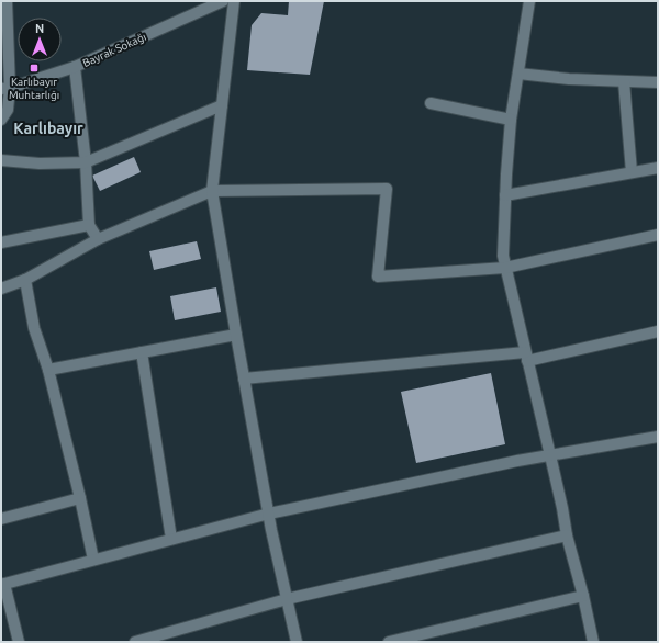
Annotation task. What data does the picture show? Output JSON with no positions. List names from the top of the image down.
{
  "streets": {
    "street": ["Bayrak Sokağı"]
  },
  "districts": ["Karlıbayır"],
  "places": {
    "transit": ["Karlıbayır Muhtarlığı"]
  },
  "north": "top"
}
